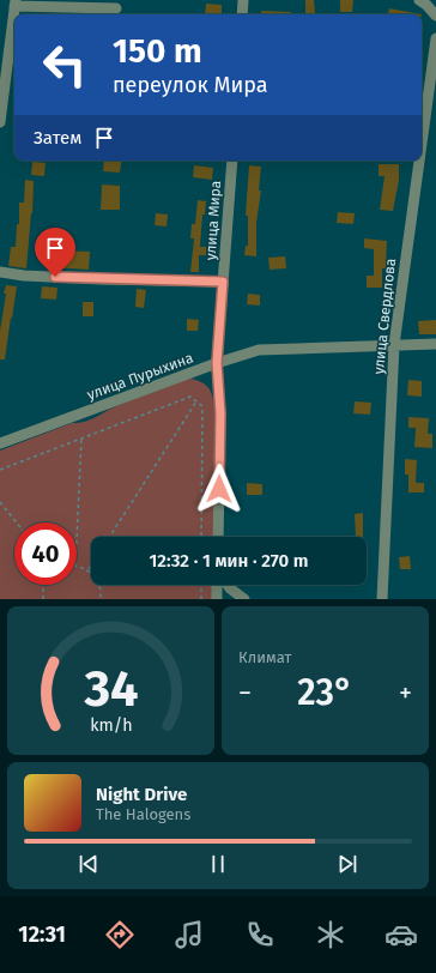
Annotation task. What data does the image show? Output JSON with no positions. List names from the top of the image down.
{
  "streets": {
    "street": ["улица Мира", "улица Свердлова", "улица Пурыхина"]
  },
  "crossings": [
    ["улица Мира", "улица Пурыхина"],
    ["улица Свердлова", "улица Пурыхина"]
  ],
  "page": {
    "turn": ["150 m", "переулок Мира"],
    "then": "Затем",
    "limit": "40",
    "trip": "12:32 · 1 мин · 270 m",
    "tile": "Климат",
    "heat": ["−", "23°", "+"],
    "song": ["Night Drive", "The Halogens"],
    "tabs": "12:31",
    "gauge": ["34", "km/h"]
  }
}
